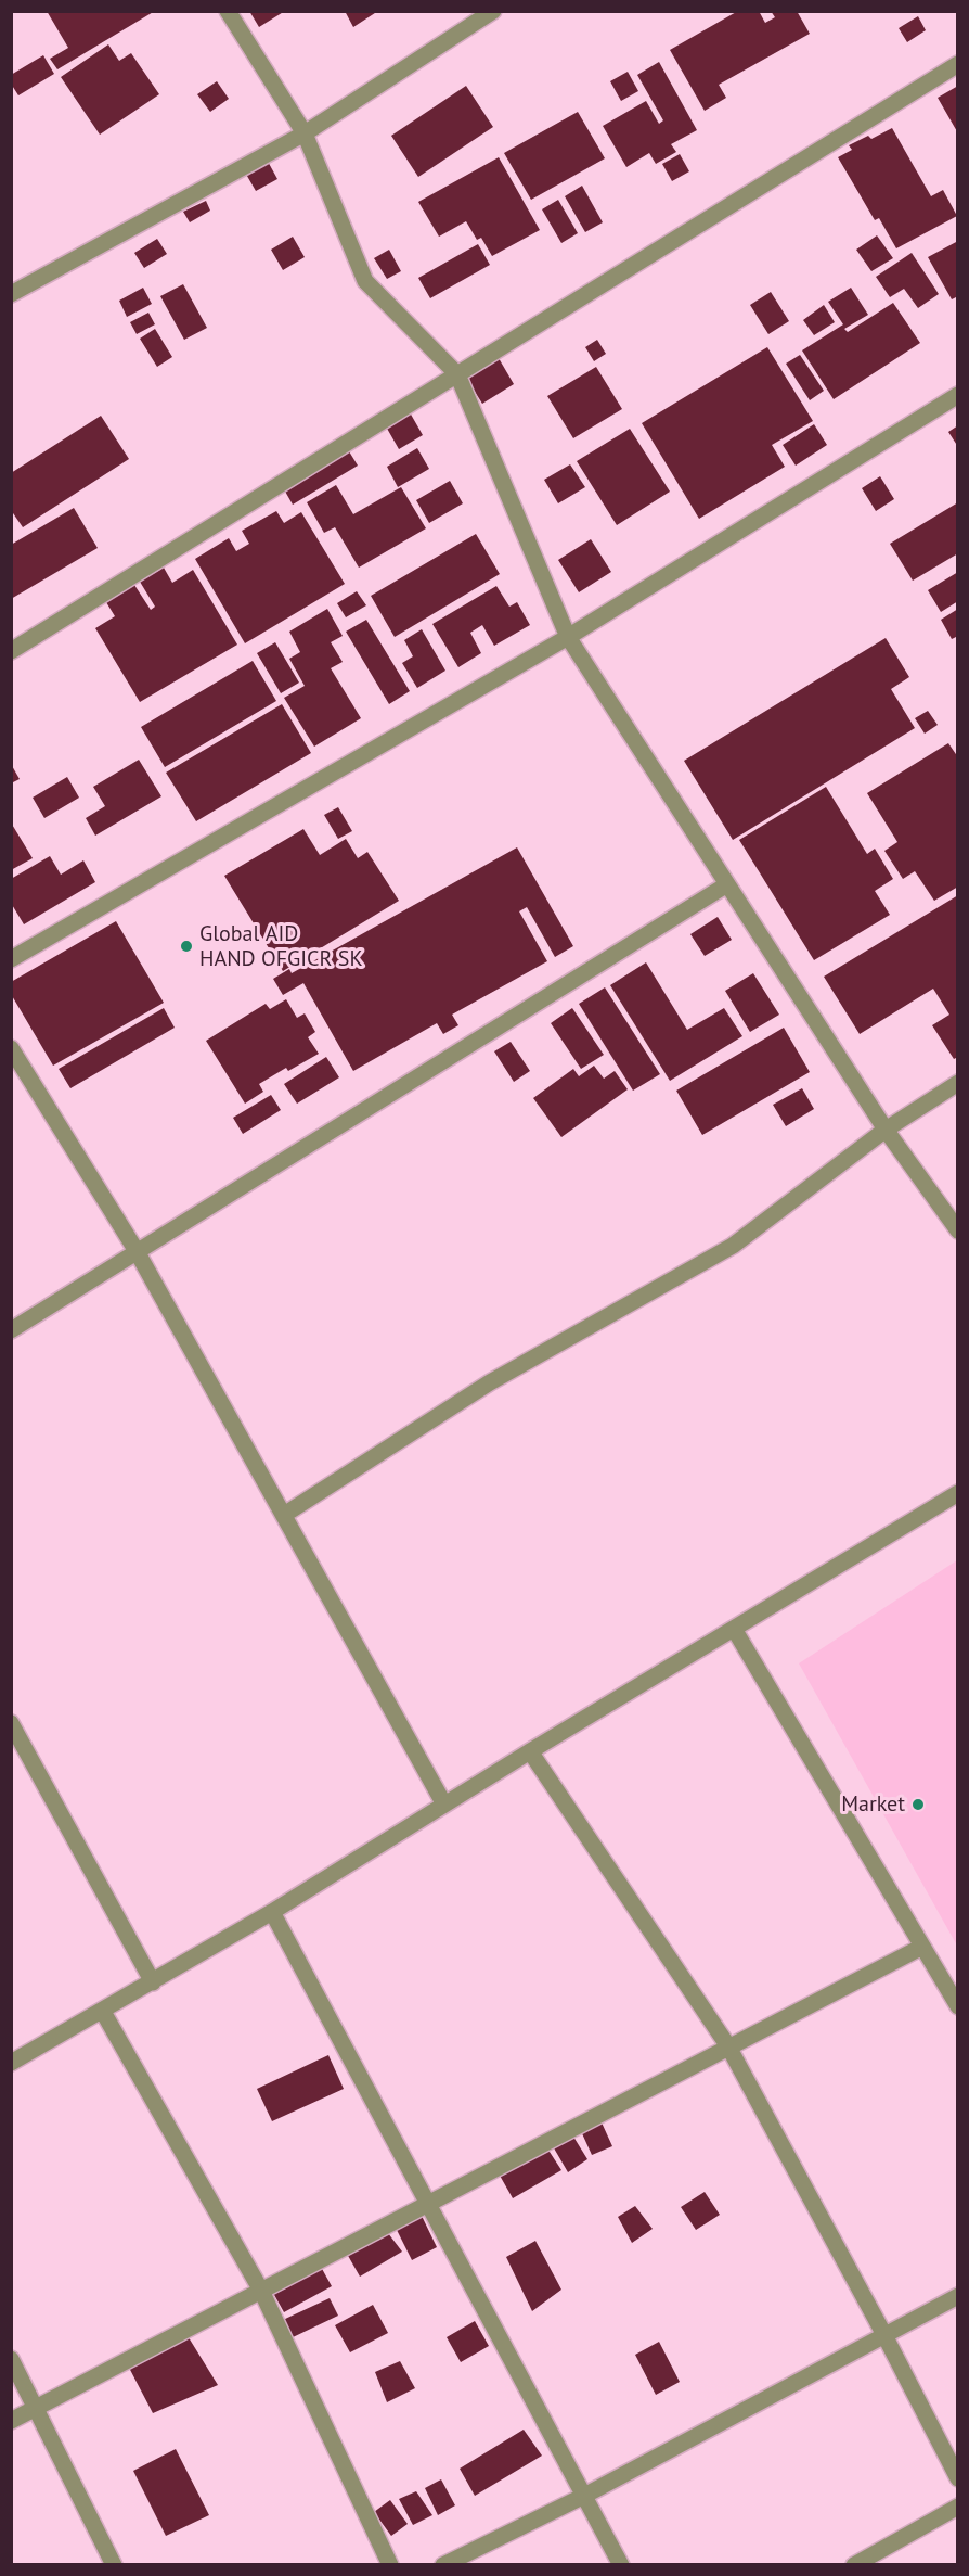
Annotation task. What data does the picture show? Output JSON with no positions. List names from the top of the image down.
{
  "places": ["Global AID HAND OFGICR SK", "Market"]
}
